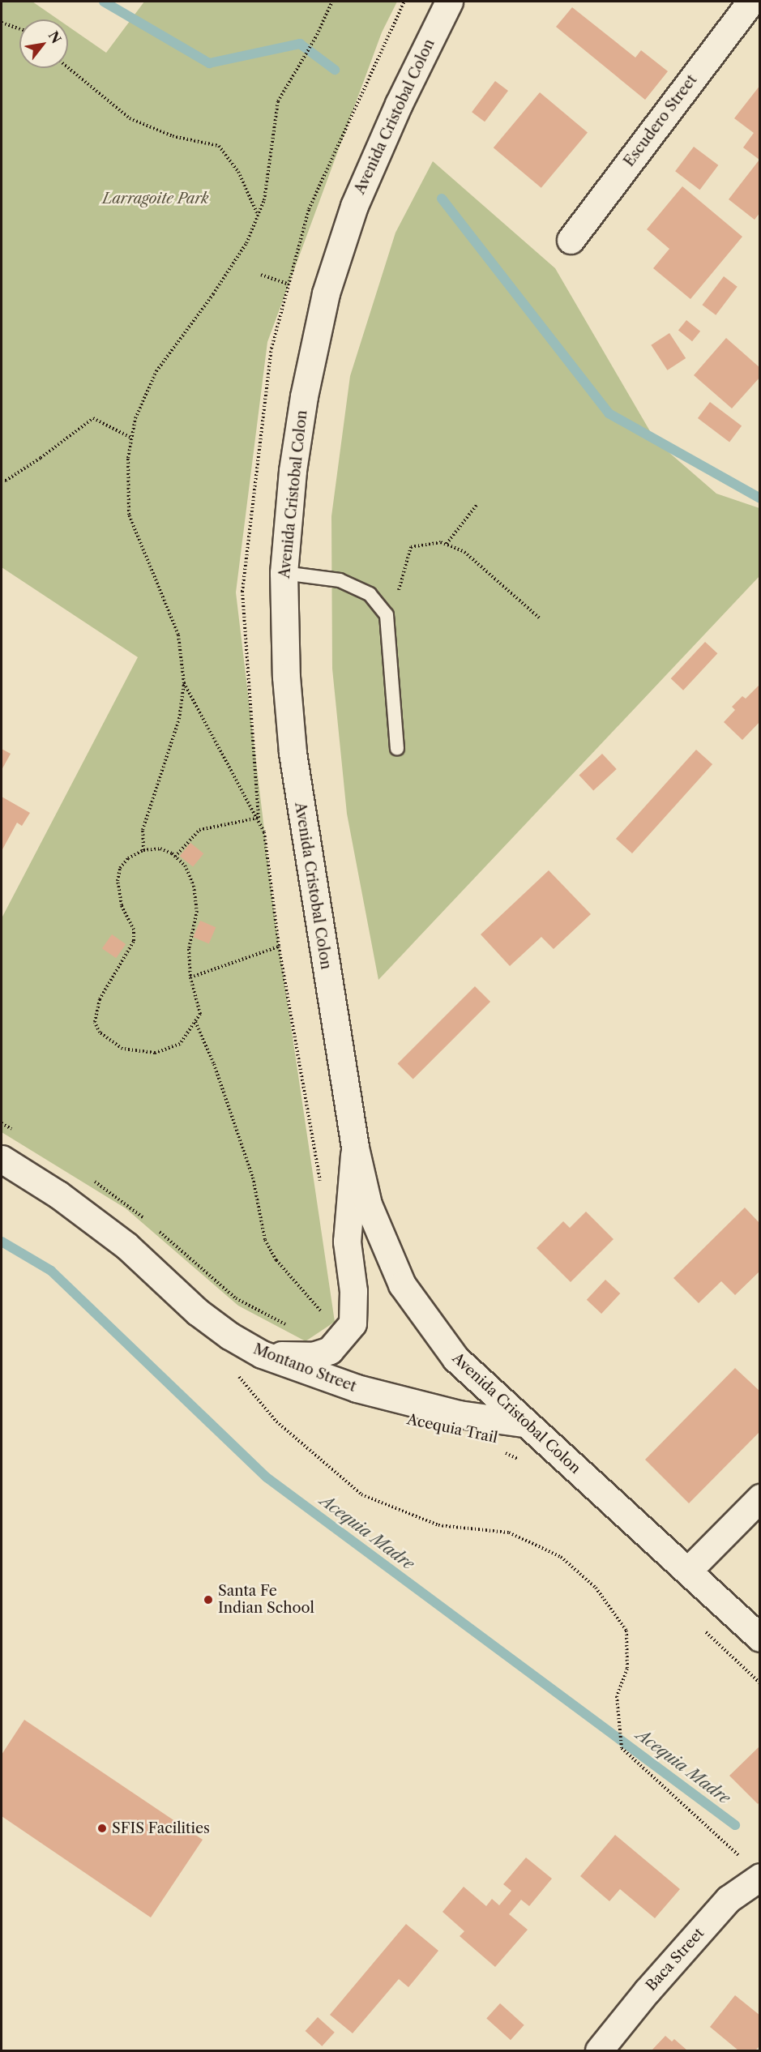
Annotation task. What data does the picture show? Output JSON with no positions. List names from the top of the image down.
{
  "streets": {
    "street": [
      "Avenida Cristobal Colon",
      "Escudero Street",
      "Montano Street",
      "Baca Street"
    ],
    "path": ["Acequia Trail"]
  },
  "crossings": [
    ["Avenida Cristobal Colon", "Montano Street"]
  ],
  "water": ["Acequia Madre"],
  "parks": ["Larragoite Park"],
  "places": ["Santa Fe Indian School", "SFIS Facilities"],
  "north": "top right"
}
